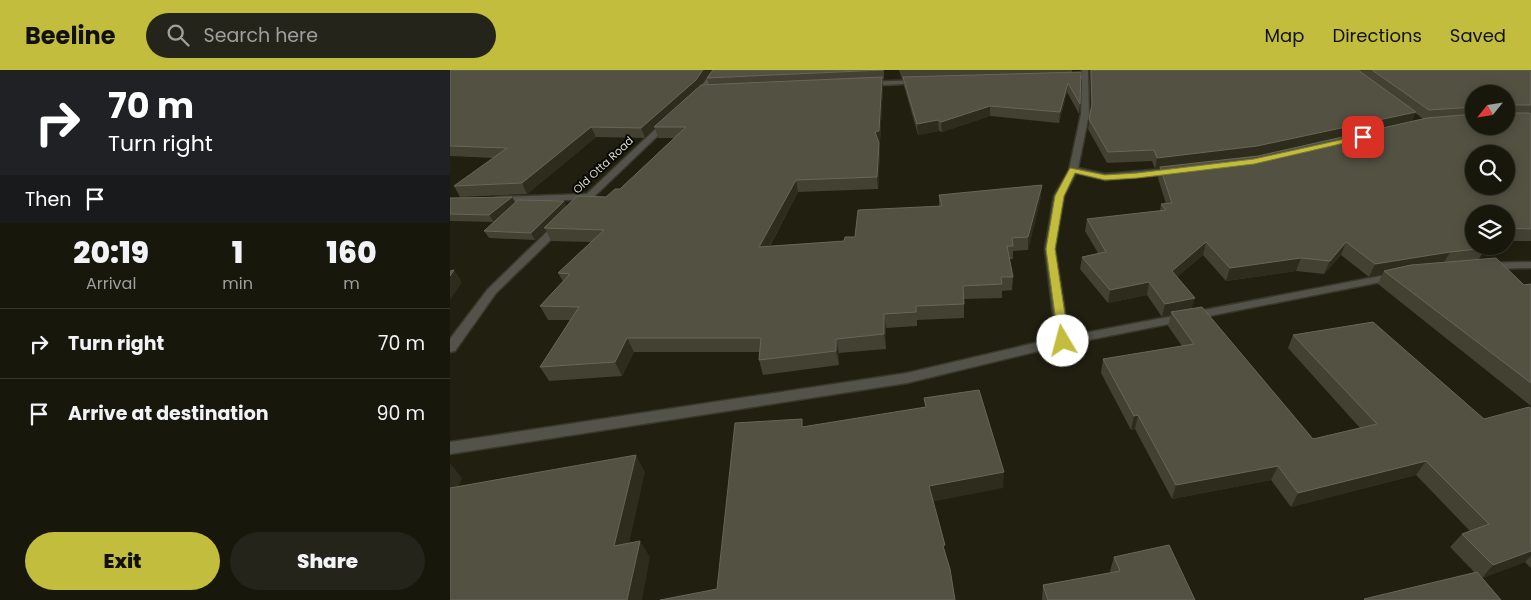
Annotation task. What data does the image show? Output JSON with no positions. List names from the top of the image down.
{
  "streets": {
    "street": ["Old Otta Road"]
  },
  "north": "bottom left",
  "page": {
    "header": "Beeline",
    "search": "Search here",
    "nav": ["Map", "Directions", "Saved"],
    "turn": ["70 m", "Turn right"],
    "then": "Then",
    "eta": [
      "20:19",
      "Arrival",
      "1",
      "min",
      "160",
      "m"
    ],
    "list": [
      {
        "name": "Turn right",
        "value": "70 m"
      },
      {
        "name": "Arrive at destination",
        "value": "90 m"
      }
    ],
    "buttons": ["Exit", "Share"]
  }
}
